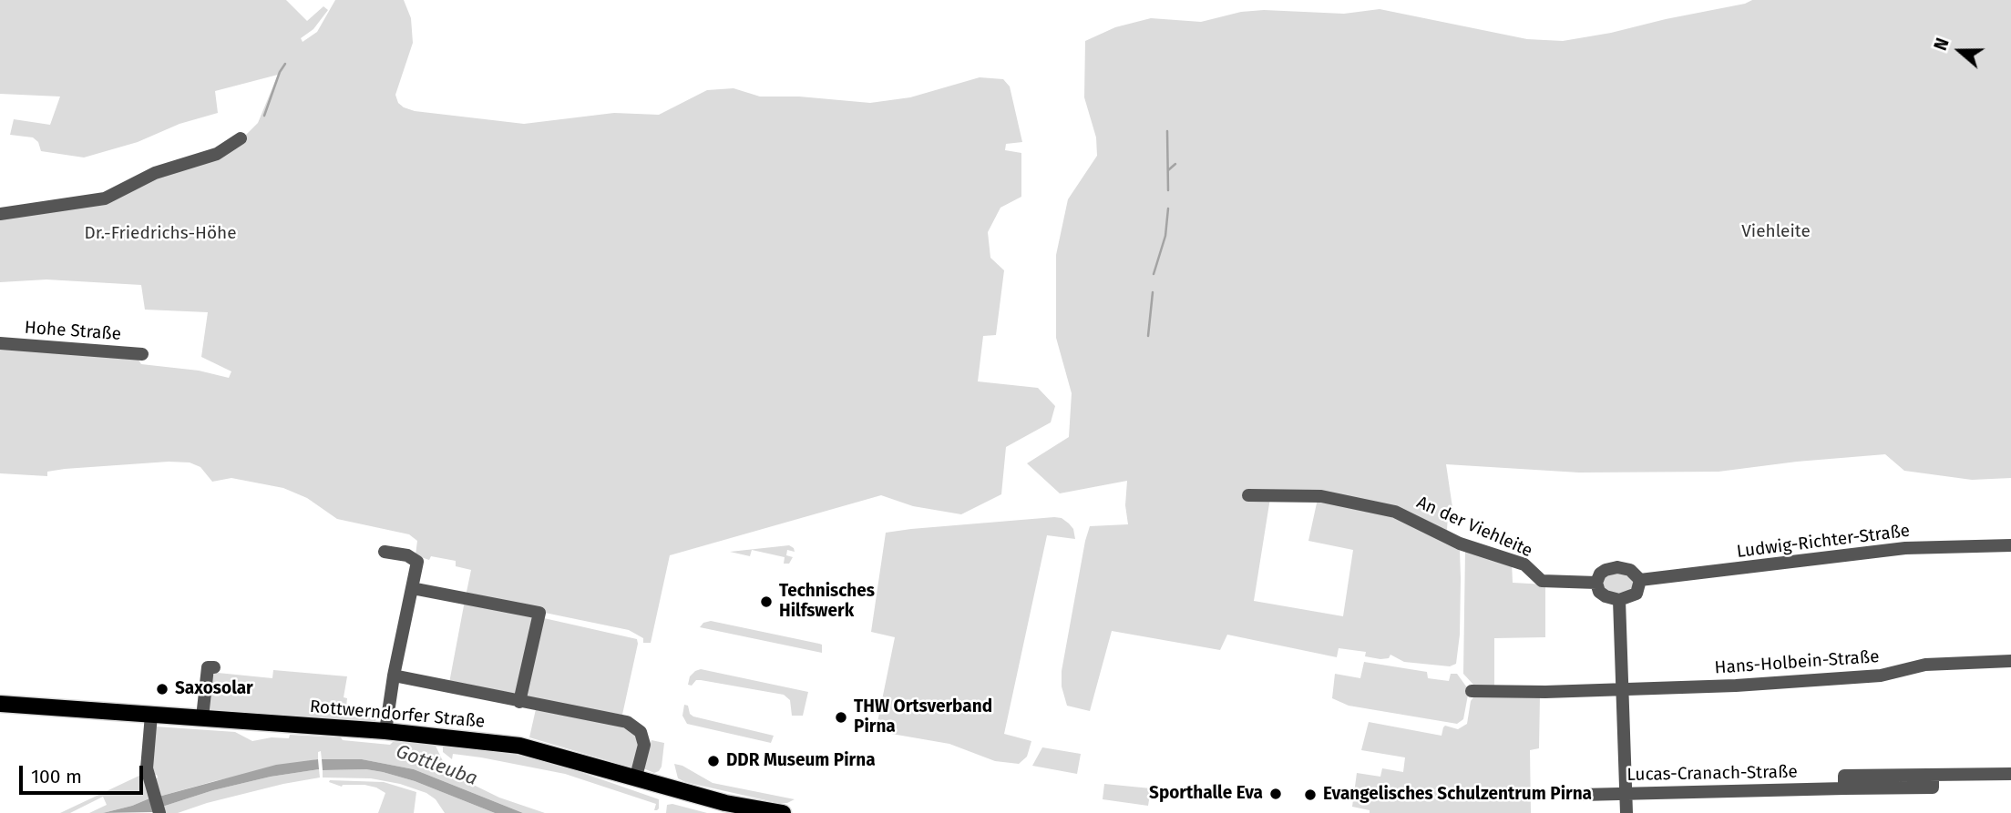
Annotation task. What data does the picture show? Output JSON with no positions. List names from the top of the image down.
{
  "streets": {
    "main road": ["Rottwerndorfer Straße"],
    "street": [
      "Hohe Straße",
      "An der Viehleite",
      "Ludwig-Richter-Straße",
      "Hans-Holbein-Straße",
      "Lucas-Cranach-Straße"
    ]
  },
  "crossings": [
    ["An der Viehleite", "Ludwig-Richter-Straße"]
  ],
  "water": ["Gottleuba"],
  "parks": ["Viehleite", "Dr.-Friedrichs-Höhe"],
  "places": [
    "Technisches Hilfswerk",
    "Saxosolar",
    "THW Ortsverband Pirna",
    "DDR Museum Pirna",
    "Sporthalle Eva",
    "Evangelisches Schulzentrum Pirna"
  ],
  "scale_bar": "100 m",
  "north": "left"
}
